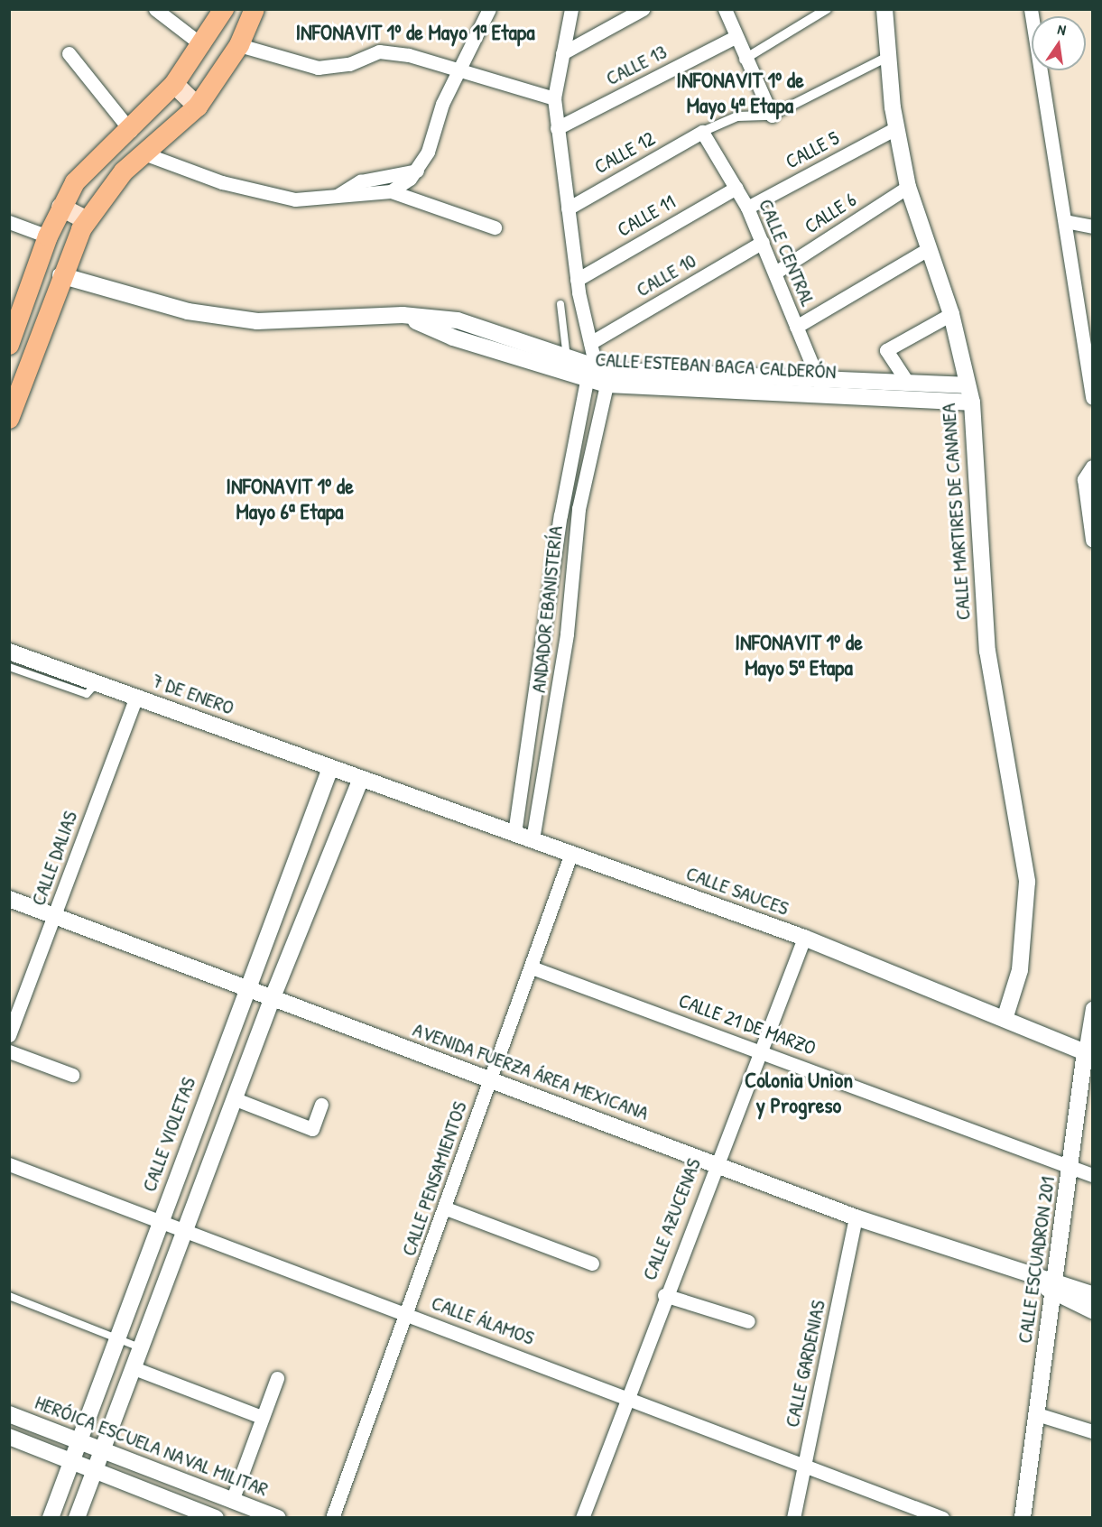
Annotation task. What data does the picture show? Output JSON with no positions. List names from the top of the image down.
{
  "streets": {
    "street": [
      "CALLE 13",
      "CALLE 5",
      "CALLE 12",
      "CALLE 6",
      "CALLE 11",
      "CALLE CENTRAL",
      "CALLE 10",
      "CALLE ESTEBAN BACA CALDERÓN",
      "CALLE MARTIRES DE CANANEA",
      "ANDADOR EBANISTERÍA",
      "7 DE ENERO",
      "CALLE DALIAS",
      "CALLE SAUCES",
      "CALLE 21 DE MARZO",
      "AVENIDA FUERZA ÁREA MEXICANA",
      "CALLE VIOLETAS",
      "CALLE PENSAMIENTOS",
      "CALLE AZUCENAS",
      "CALLE ESCUADRON 201",
      "CALLE ÁLAMOS",
      "CALLE GARDENIAS",
      "HERÓICA ESCUELA NAVAL MILITAR"
    ]
  },
  "crossings": [
    ["CALLE 13", "ANDADOR EBANISTERÍA"],
    ["CALLE 5", "CALLE CENTRAL"],
    ["CALLE 5", "CALLE MARTIRES DE CANANEA"],
    ["CALLE 12", "CALLE CENTRAL"],
    ["CALLE 12", "ANDADOR EBANISTERÍA"],
    ["CALLE 6", "CALLE CENTRAL"],
    ["CALLE 6", "CALLE MARTIRES DE CANANEA"],
    ["CALLE 11", "CALLE CENTRAL"],
    ["CALLE 11", "ANDADOR EBANISTERÍA"],
    ["CALLE CENTRAL", "CALLE 10"],
    ["CALLE CENTRAL", "CALLE ESTEBAN BACA CALDERÓN"],
    ["CALLE 10", "ANDADOR EBANISTERÍA"],
    ["CALLE ESTEBAN BACA CALDERÓN", "CALLE MARTIRES DE CANANEA"],
    ["CALLE ESTEBAN BACA CALDERÓN", "ANDADOR EBANISTERÍA"],
    ["CALLE MARTIRES DE CANANEA", "CALLE SAUCES"],
    ["ANDADOR EBANISTERÍA", "CALLE SAUCES"],
    ["7 DE ENERO", "CALLE DALIAS"],
    ["7 DE ENERO", "CALLE SAUCES"],
    ["7 DE ENERO", "CALLE VIOLETAS"],
    ["CALLE DALIAS", "AVENIDA FUERZA ÁREA MEXICANA"],
    ["CALLE SAUCES", "CALLE PENSAMIENTOS"],
    ["CALLE SAUCES", "CALLE AZUCENAS"],
    ["CALLE SAUCES", "CALLE ESCUADRON 201"],
    ["CALLE 21 DE MARZO", "CALLE PENSAMIENTOS"],
    ["CALLE 21 DE MARZO", "CALLE AZUCENAS"],
    ["CALLE 21 DE MARZO", "CALLE ESCUADRON 201"],
    ["AVENIDA FUERZA ÁREA MEXICANA", "CALLE VIOLETAS"],
    ["AVENIDA FUERZA ÁREA MEXICANA", "CALLE PENSAMIENTOS"],
    ["AVENIDA FUERZA ÁREA MEXICANA", "CALLE AZUCENAS"],
    ["AVENIDA FUERZA ÁREA MEXICANA", "CALLE ESCUADRON 201"],
    ["AVENIDA FUERZA ÁREA MEXICANA", "CALLE GARDENIAS"],
    ["CALLE VIOLETAS", "CALLE ÁLAMOS"],
    ["CALLE VIOLETAS", "HERÓICA ESCUELA NAVAL MILITAR"],
    ["CALLE PENSAMIENTOS", "CALLE ÁLAMOS"],
    ["CALLE AZUCENAS", "CALLE ÁLAMOS"],
    ["CALLE ÁLAMOS", "CALLE GARDENIAS"]
  ],
  "districts": [
    "INFONAVIT 1º de Mayo 1ª Etapa",
    "INFONAVIT 1º de Mayo 4ª Etapa",
    "INFONAVIT 1º de Mayo 6ª Etapa",
    "INFONAVIT 1º de Mayo 5ª Etapa",
    "Colonia Union y Progreso"
  ],
  "north": "top"
}
